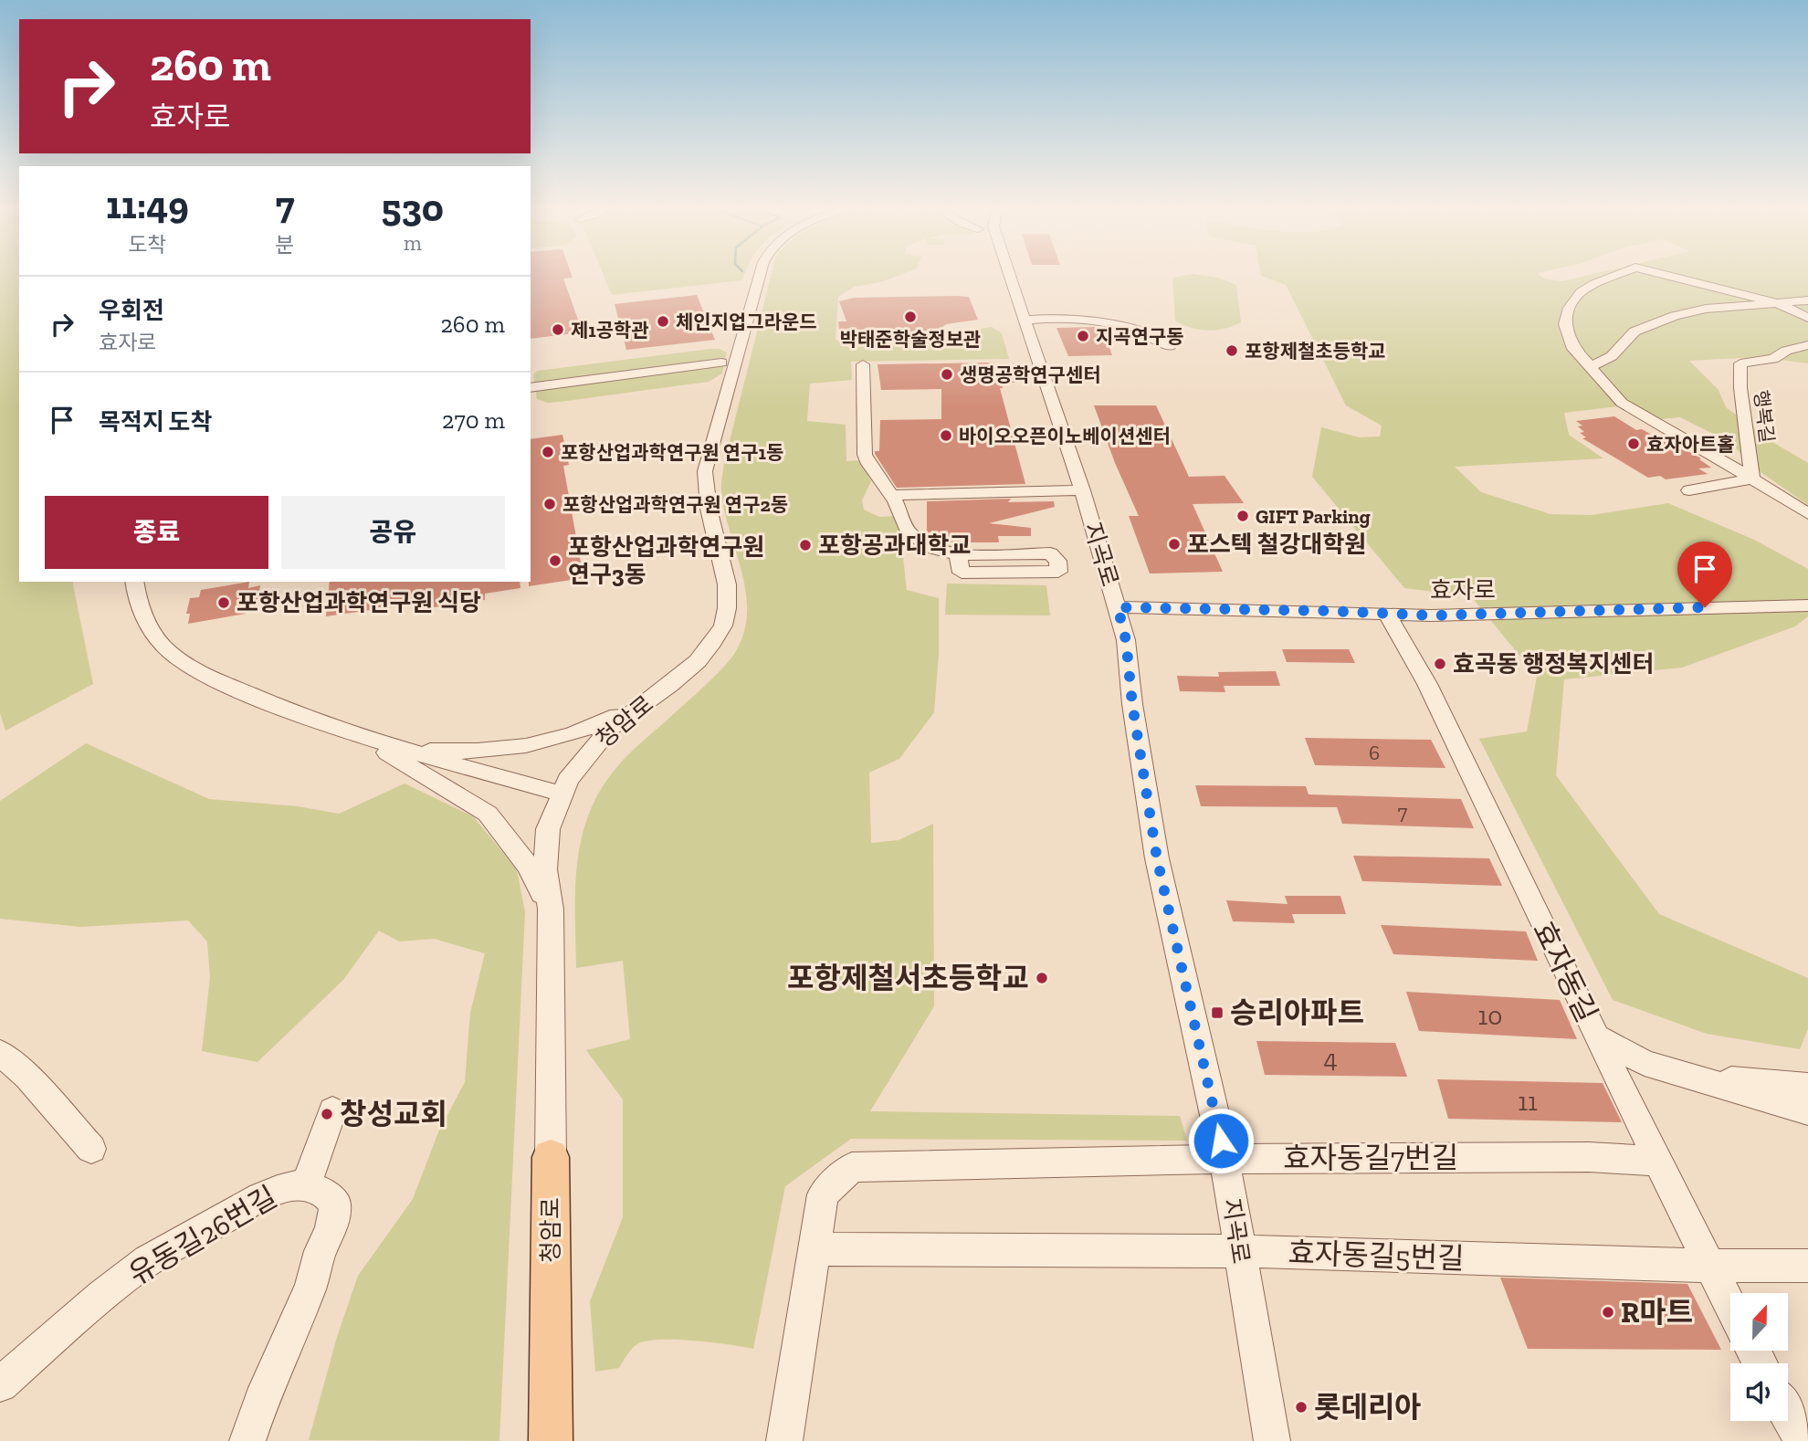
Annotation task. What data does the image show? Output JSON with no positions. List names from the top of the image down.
{
  "streets": {
    "main road": ["청암로"],
    "street": [
      "행복길",
      "지곡로",
      "효자로",
      "효자동길",
      "효자동길7번길",
      "유동길26번길",
      "효자동길5번길"
    ]
  },
  "crossings": [
    ["지곡로", "효자로"],
    ["지곡로", "효자동길7번길"],
    ["지곡로", "효자동길5번길"],
    ["효자로", "효자동길"],
    ["효자동길", "효자동길7번길"],
    ["효자동길", "효자동길5번길"]
  ],
  "places": {
    "other": [
      "박태준학술정보관",
      "체인지업그라운드",
      "제1공학관",
      "지곡연구동",
      "포항제철초등학교",
      "생명공학연구센터",
      "바이오오픈이노베이션센터",
      "효자아트홀",
      "포항산업과학연구원 연구1동",
      "포항산업과학연구원 연구2동",
      "GIFT Parking",
      "포스텍 철강대학원",
      "포항공과대학교",
      "포항산업과학연구원 연구3동",
      "포항산업과학연구원 식당",
      "효곡동 행정복지센터",
      "포항제철서초등학교",
      "창성교회",
      "R마트",
      "롯데리아"
    ],
    "transit": ["승리아파트"]
  },
  "house_numbers": [
    "6",
    "7",
    "10",
    "4",
    "11"
  ],
  "north": "top",
  "page": {
    "turn": ["260 m", "효자로"],
    "eta": [
      "11:49",
      "도착",
      "7",
      "분",
      "530",
      "m"
    ],
    "list": [
      {
        "name": "우회전",
        "note": "효자로",
        "value": "260 m"
      },
      {
        "name": "목적지 도착",
        "value": "270 m"
      }
    ],
    "buttons": ["종료", "공유"]
  }
}
